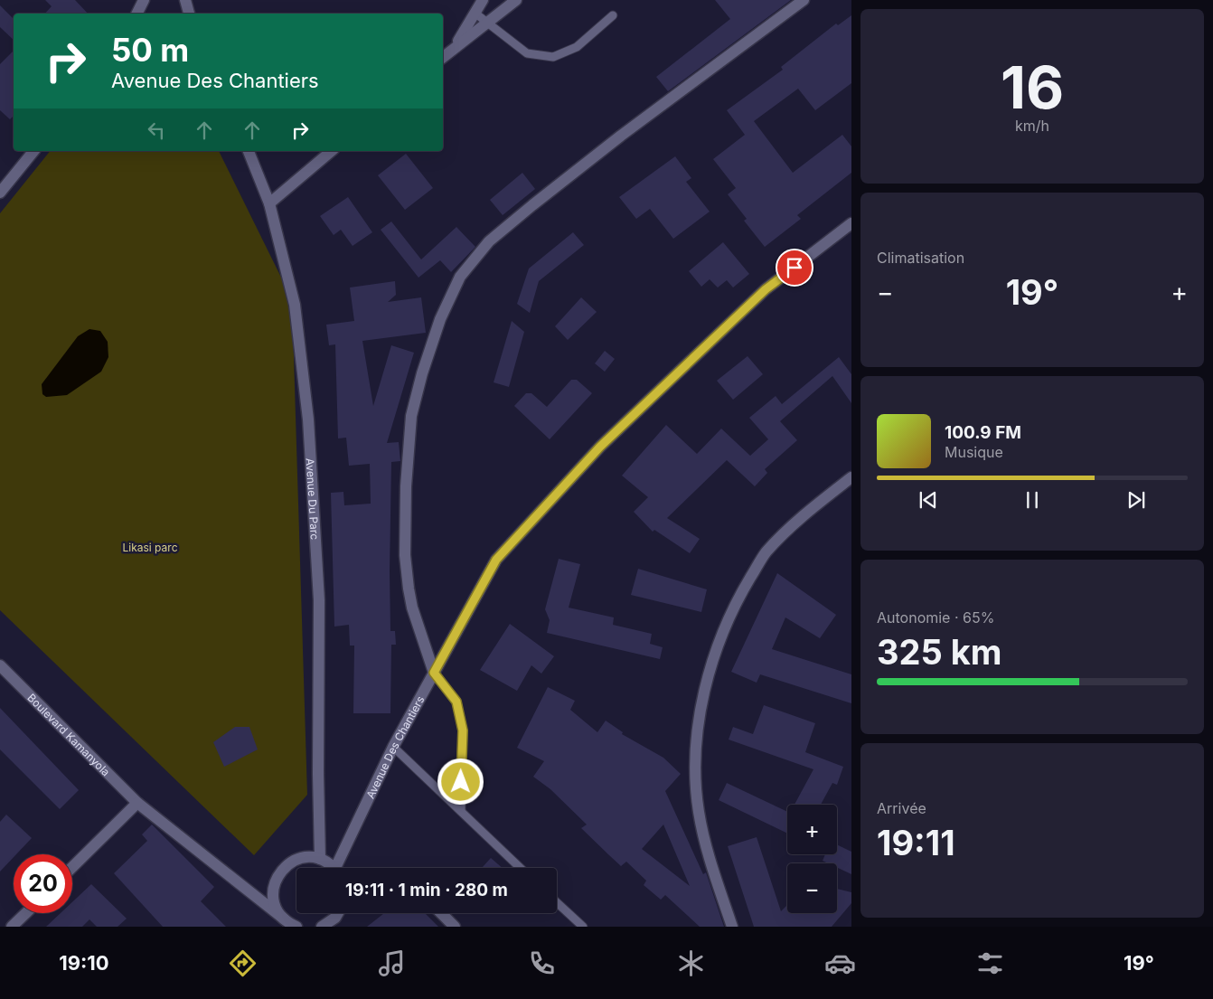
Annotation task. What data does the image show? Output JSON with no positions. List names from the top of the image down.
{
  "streets": {
    "street": ["Avenue Du Parc", "Boulevard Kamanyola", "Avenue Des Chantiers"]
  },
  "parks": ["Likasi parc"],
  "page": {
    "tile": [
      ["16", "km/h"],
      "Climatisation",
      ["Autonomie · 65%", "325 km"],
      ["Arrivée", "19:11"]
    ],
    "turn": ["50 m", "Avenue Des Chantiers"],
    "heat": ["−", "19°", "+"],
    "song": ["100.9 FM", "Musique"],
    "map_buttons": ["+", "−"],
    "limit": "20",
    "trip": "19:11 · 1 min · 280 m",
    "tabs": ["19:10", "19°"]
  }
}
